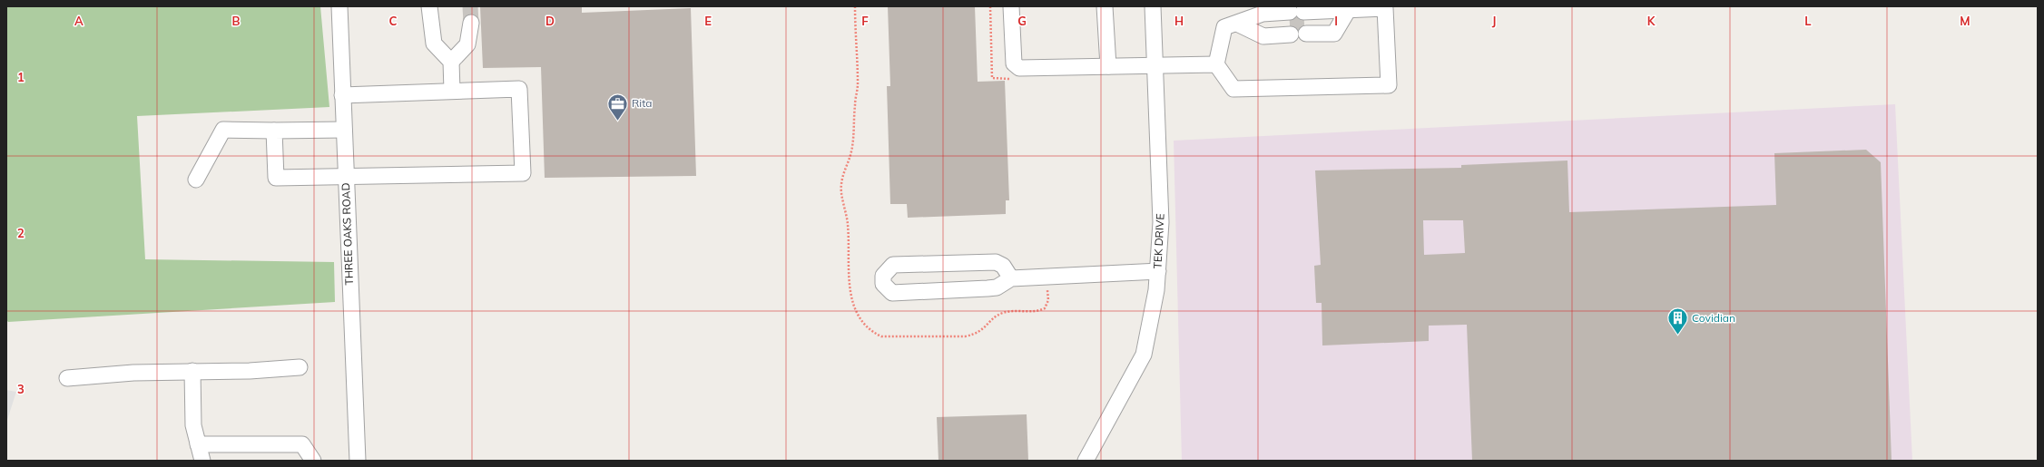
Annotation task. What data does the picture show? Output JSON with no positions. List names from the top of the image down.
{
  "streets": {
    "street": ["THREE OAKS ROAD", "TEK DRIVE"]
  },
  "places": {
    "office": ["Rita"],
    "building": ["Covidian"]
  },
  "grid": {
    "columns": [
      "A",
      "B",
      "C",
      "D",
      "E",
      "F",
      "G",
      "H",
      "I",
      "J",
      "K",
      "L",
      "M"
    ],
    "rows": ["1", "2", "3"]
  }
}
